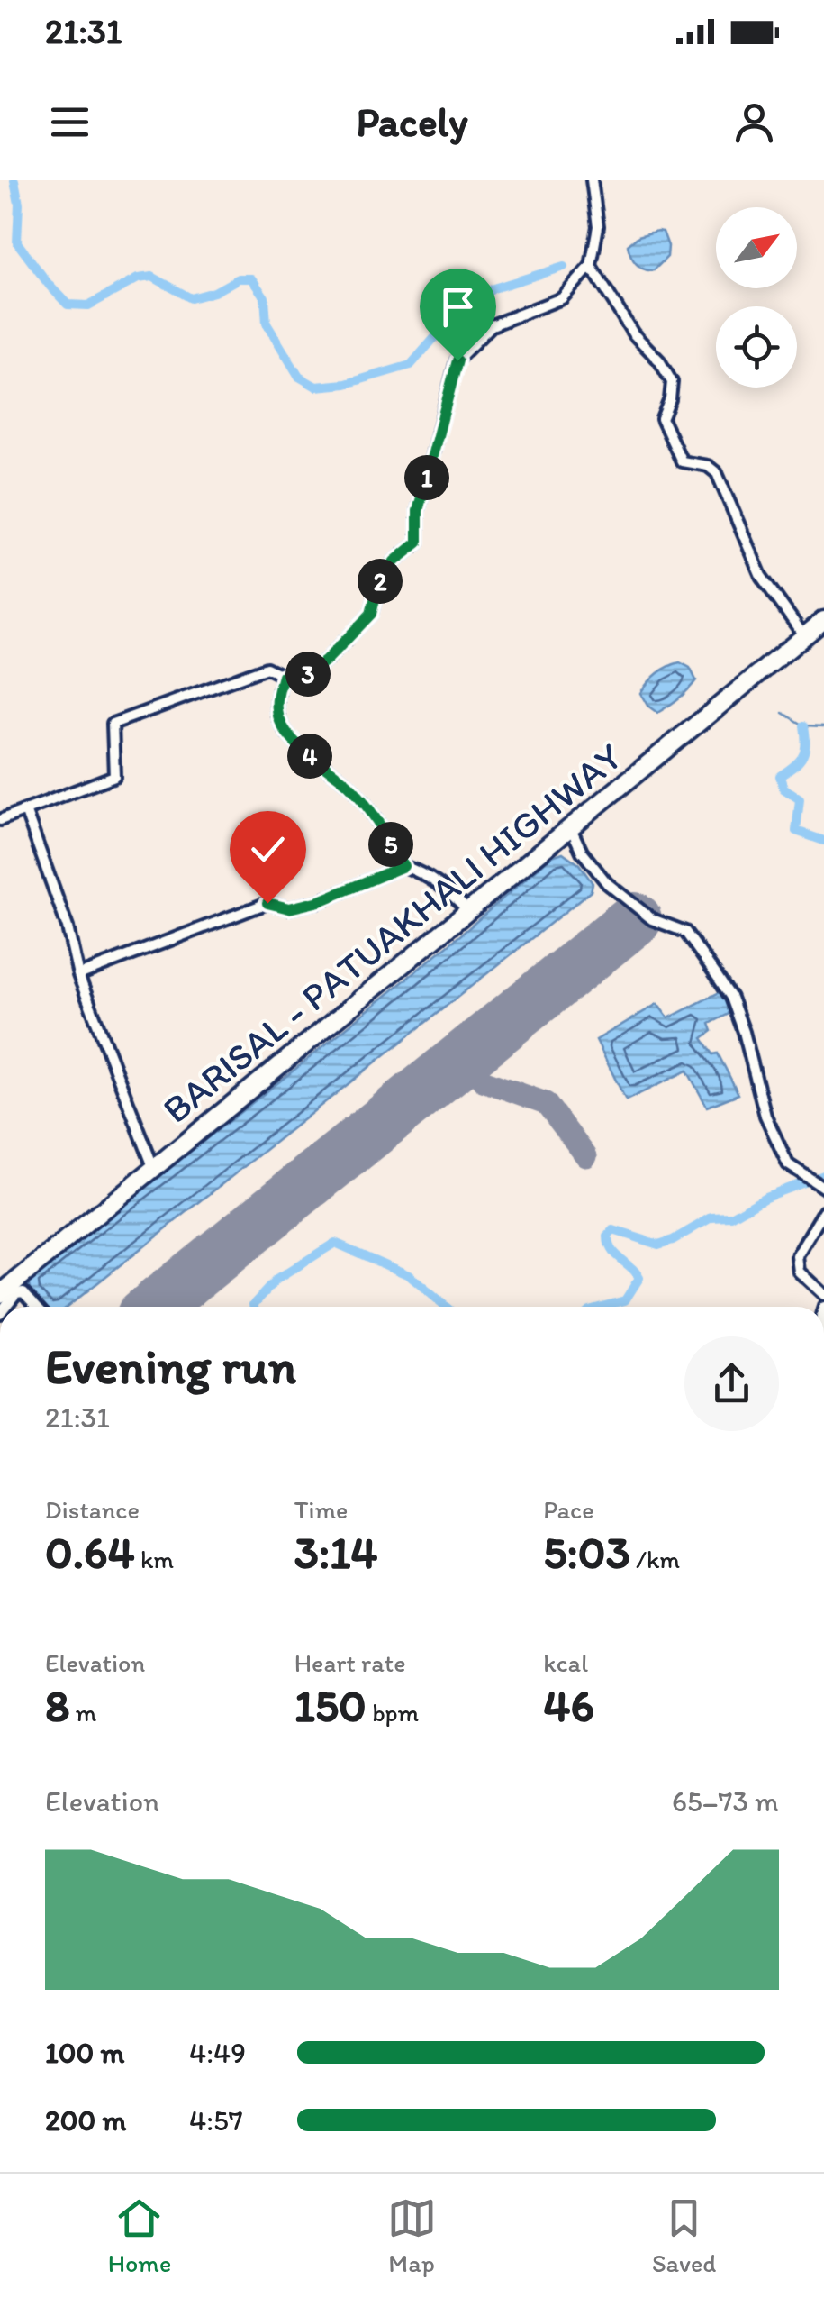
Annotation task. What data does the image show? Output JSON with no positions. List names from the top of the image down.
{
  "streets": {
    "highway": ["BARISAL - PATUAKHALI HIGHWAY"]
  },
  "north": "top right",
  "page": {
    "status": "21:31",
    "header": "Pacely",
    "pins": [
      "1",
      "2",
      "3",
      "4",
      "5"
    ],
    "heading": ["Evening run", "21:31"],
    "stats": [
      ["Distance", "0.64 km"],
      ["Time", "3:14"],
      ["Pace", "5:03 /km"],
      ["Elevation", "8 m"],
      ["Heart rate", "150 bpm"],
      ["kcal", "46"]
    ],
    "chart": ["Elevation", "65–73 m"],
    "list": [
      {
        "name": "100 m",
        "note": "4:49"
      },
      {
        "name": "200 m",
        "note": "4:57"
      }
    ],
    "tabs": ["Home", "Map", "Saved"]
  }
}
